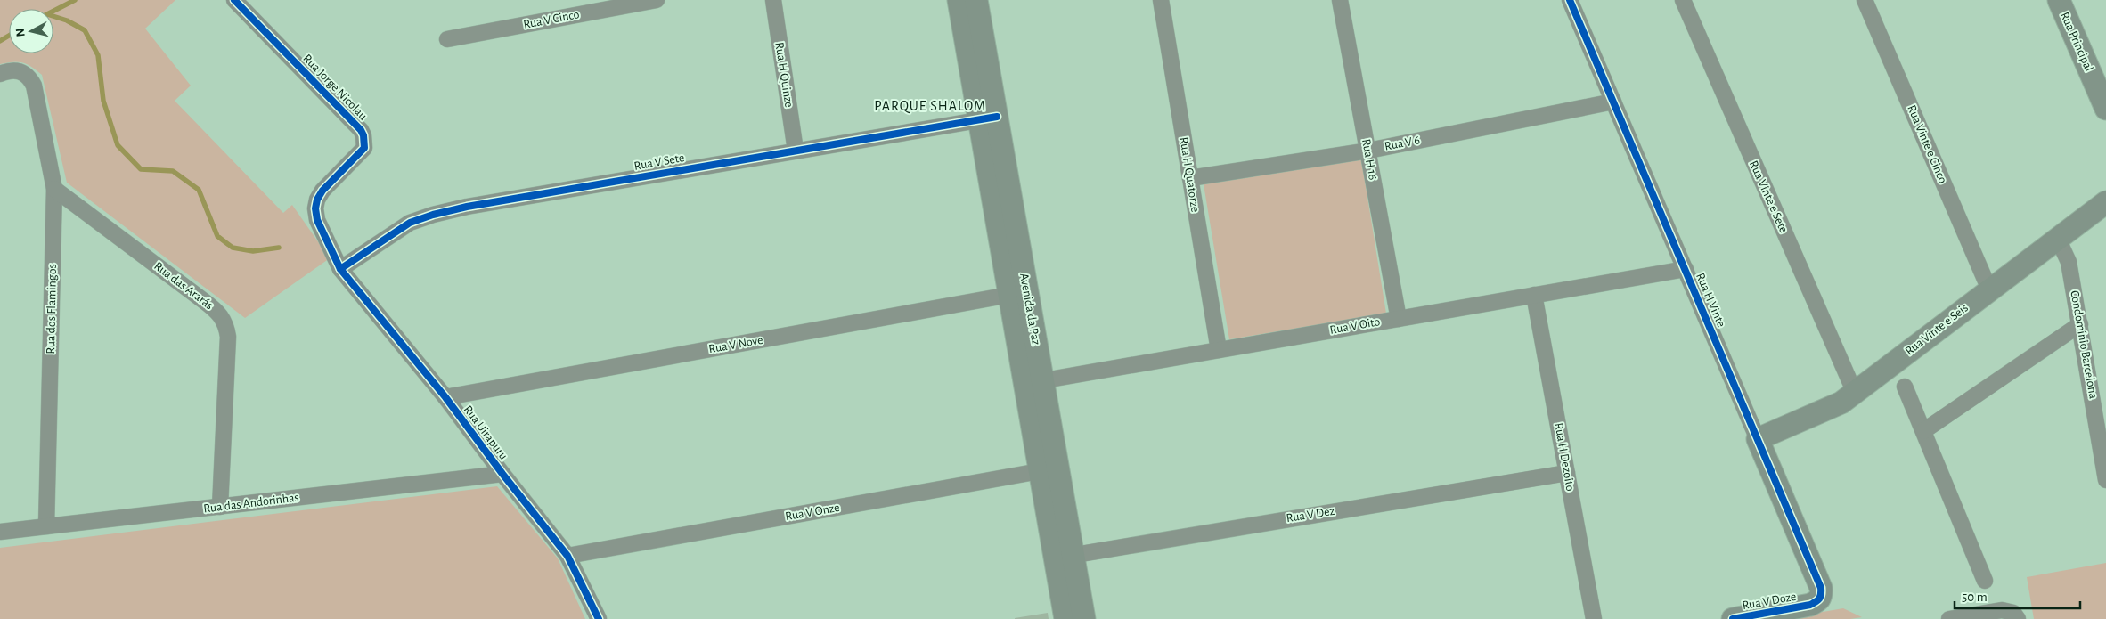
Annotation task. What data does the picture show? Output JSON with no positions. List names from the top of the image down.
{
  "streets": {
    "street": [
      "Rua V Cinco",
      "Rua Principal",
      "Rua H Quinze",
      "Rua Jorge Nicolau",
      "Rua V 6",
      "Rua Vinte e Cinco",
      "Rua H 16",
      "Rua V Sete",
      "Rua H Quatorze",
      "Rua Vinte e Sete",
      "Rua das Ararás",
      "Rua H Vinte",
      "Rua dos Flamingos",
      "Avenida da Paz",
      "Rua V Oito",
      "Rua Vinte e Seis",
      "Rua V Nove",
      "Condomínio Barcelona",
      "Rua Uirapuru",
      "Rua H Dezoito",
      "Rua das Andorinhas",
      "Rua V Onze",
      "Rua V Dez",
      "Rua V Doze"
    ]
  },
  "crossings": [
    ["Rua H Quinze", "Rua V Sete"],
    ["Rua Jorge Nicolau", "Rua V Sete"],
    ["Rua Jorge Nicolau", "Rua Uirapuru"],
    ["Rua V 6", "Rua H 16"],
    ["Rua V 6", "Rua H Quatorze"],
    ["Rua V 6", "Rua H Vinte"],
    ["Rua Vinte e Cinco", "Rua Vinte e Seis"],
    ["Rua H 16", "Rua V Oito"],
    ["Rua V Sete", "Avenida da Paz"],
    ["Rua V Sete", "Rua Uirapuru"],
    ["Rua H Quatorze", "Rua V Oito"],
    ["Rua Vinte e Sete", "Rua Vinte e Seis"],
    ["Rua das Ararás", "Rua dos Flamingos"],
    ["Rua das Ararás", "Rua das Andorinhas"],
    ["Rua H Vinte", "Rua V Oito"],
    ["Rua H Vinte", "Rua Vinte e Seis"],
    ["Rua H Vinte", "Rua V Doze"],
    ["Rua dos Flamingos", "Rua das Andorinhas"],
    ["Avenida da Paz", "Rua V Oito"],
    ["Avenida da Paz", "Rua V Nove"],
    ["Avenida da Paz", "Rua V Onze"],
    ["Avenida da Paz", "Rua V Dez"],
    ["Rua V Oito", "Rua H Dezoito"],
    ["Rua Vinte e Seis", "Condomínio Barcelona"],
    ["Rua V Nove", "Rua Uirapuru"],
    ["Rua Uirapuru", "Rua das Andorinhas"],
    ["Rua Uirapuru", "Rua V Onze"],
    ["Rua H Dezoito", "Rua V Dez"]
  ],
  "districts": ["PARQUE SHALOM"],
  "scale_bar": "50 m",
  "north": "left"
}
